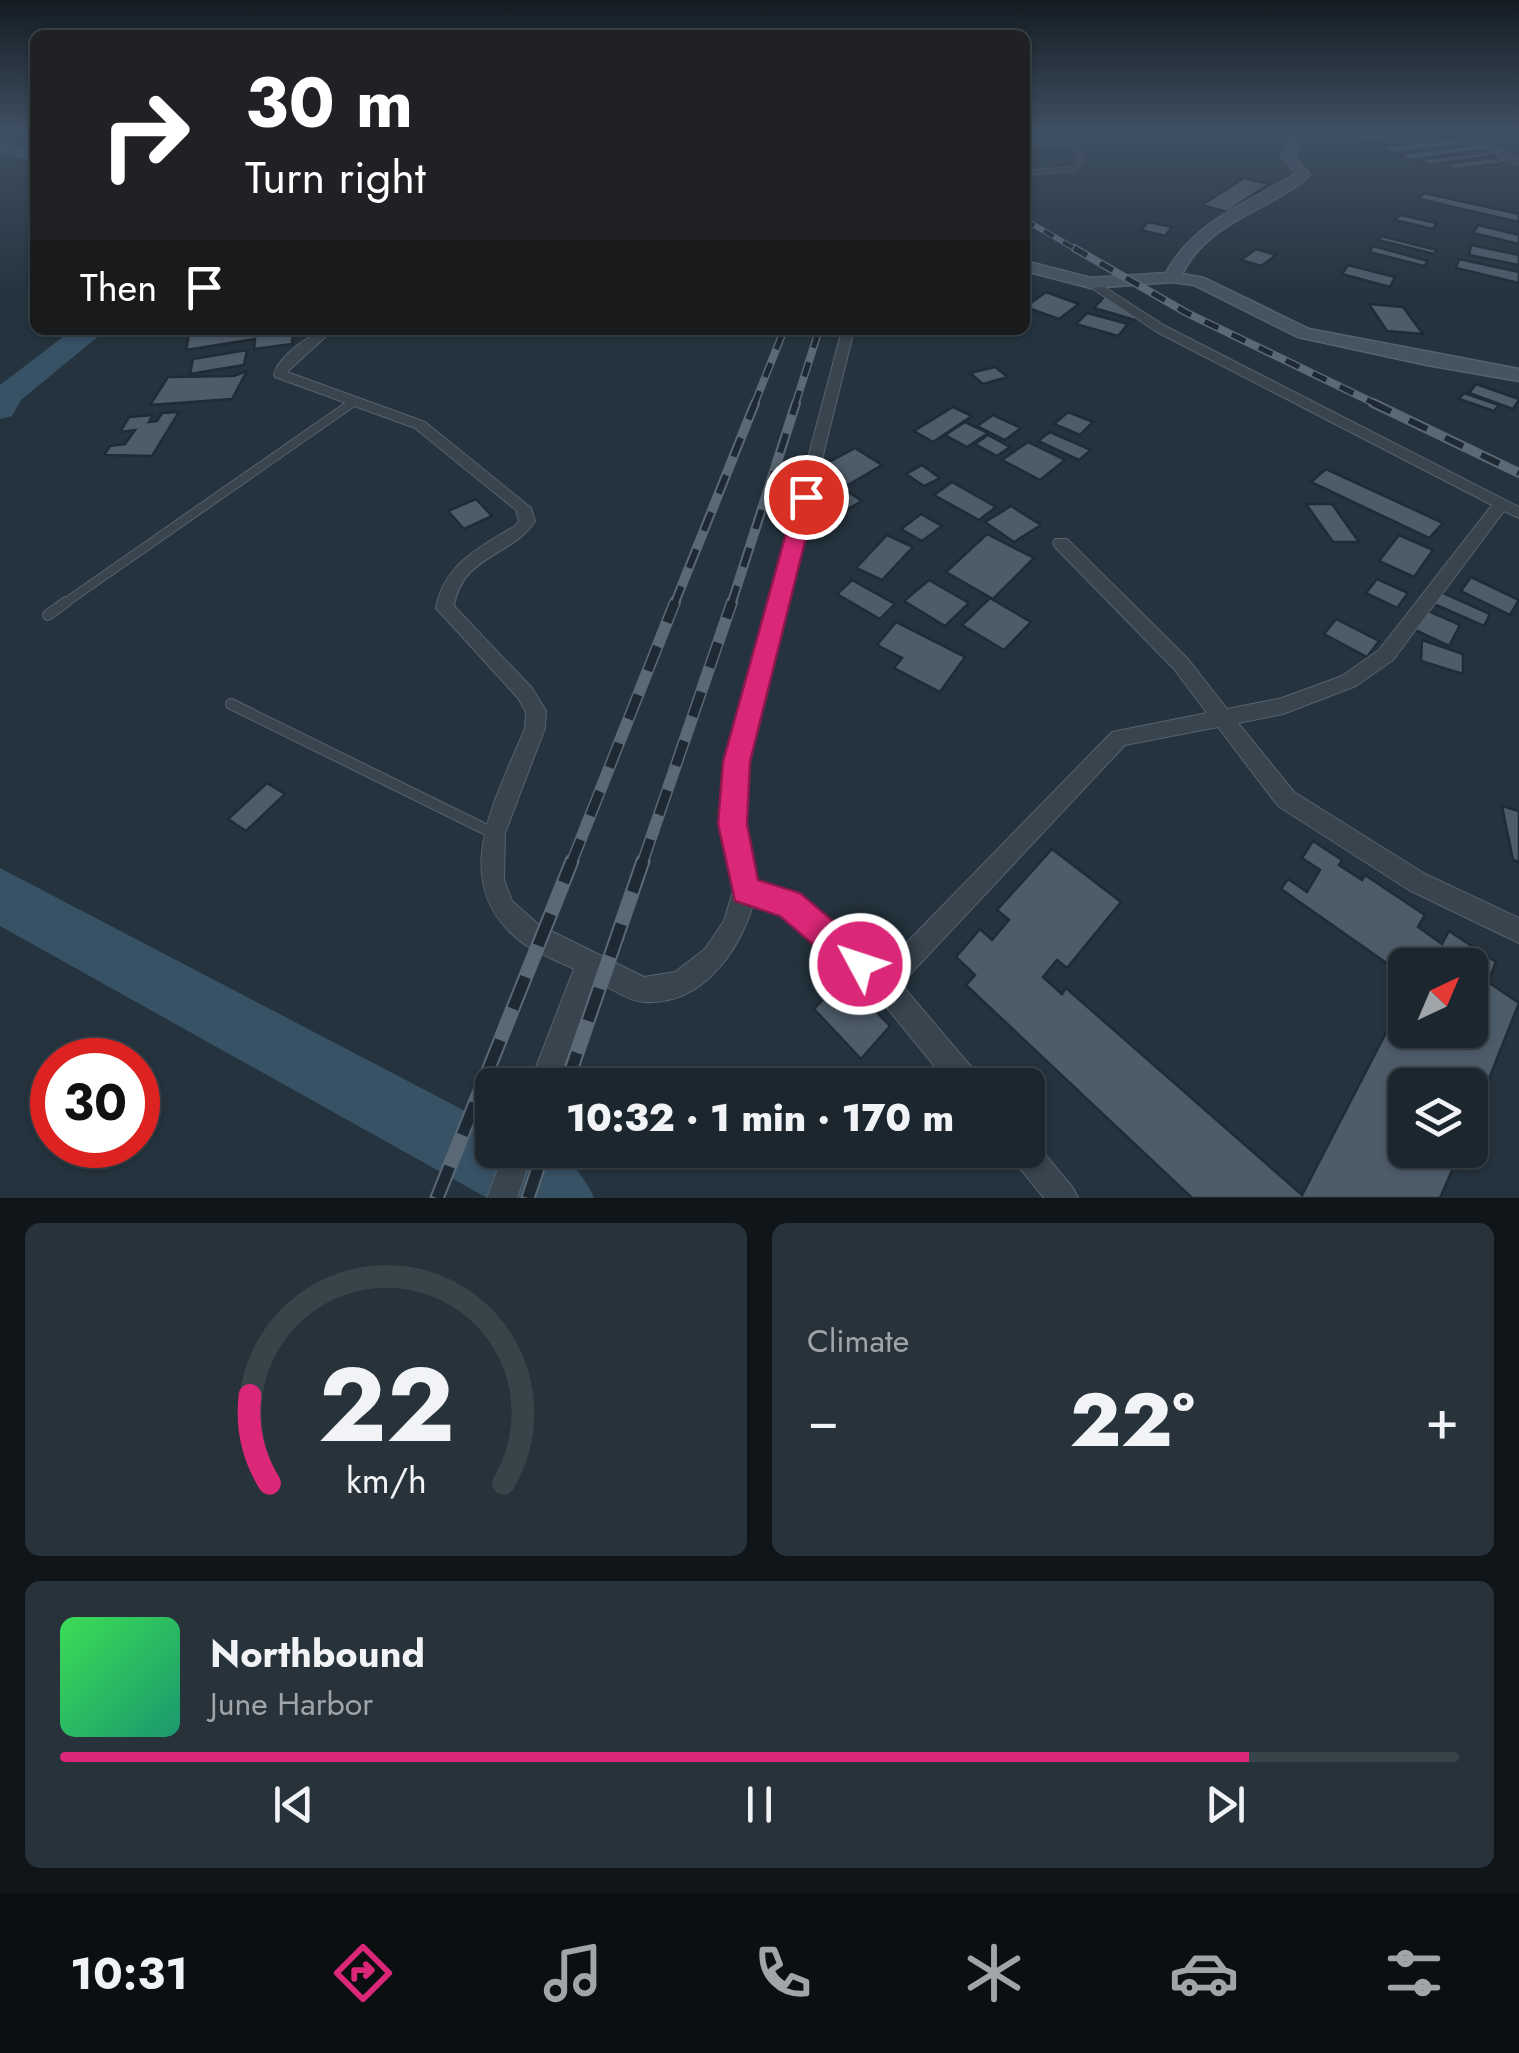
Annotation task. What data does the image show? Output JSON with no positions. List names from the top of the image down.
{
  "north": "top right",
  "page": {
    "turn": ["30 m", "Turn right"],
    "then": "Then",
    "limit": "30",
    "trip": "10:32 · 1 min · 170 m",
    "tile": "Climate",
    "heat": ["−", "22°", "+"],
    "song": ["Northbound", "June Harbor"],
    "tabs": "10:31",
    "gauge": ["22", "km/h"]
  }
}
